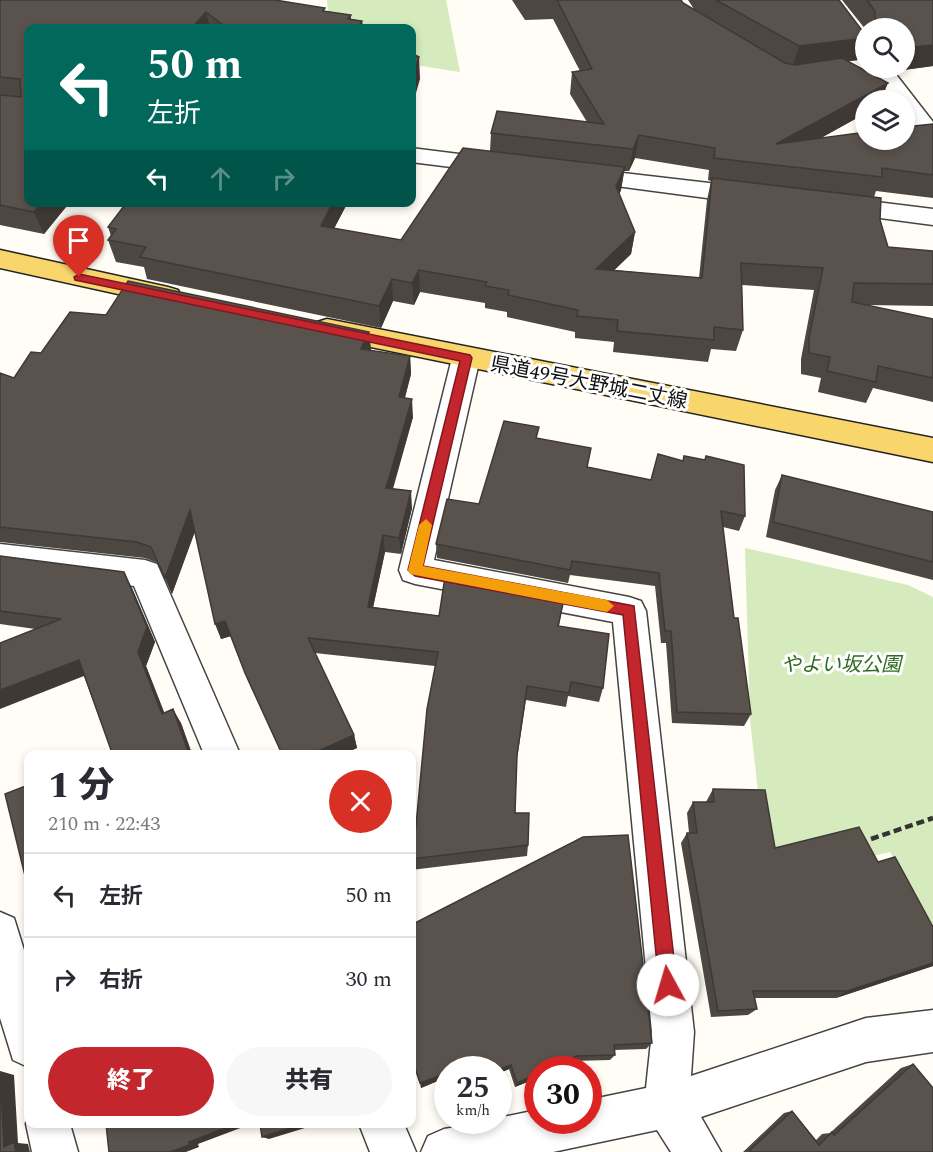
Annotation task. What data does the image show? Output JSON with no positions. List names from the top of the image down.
{
  "streets": {
    "main road": ["県道49号大野城二丈線"]
  },
  "parks": ["やよい坂公園"],
  "page": {
    "turn": ["50 m", "左折"],
    "heading": ["1 分", "210 m · 22:43"],
    "list": [
      {
        "name": "左折",
        "value": "50 m"
      },
      {
        "name": "右折",
        "value": "30 m"
      }
    ],
    "buttons": ["終了", "共有"],
    "speed": "25 km/h",
    "limit": "30"
  }
}
